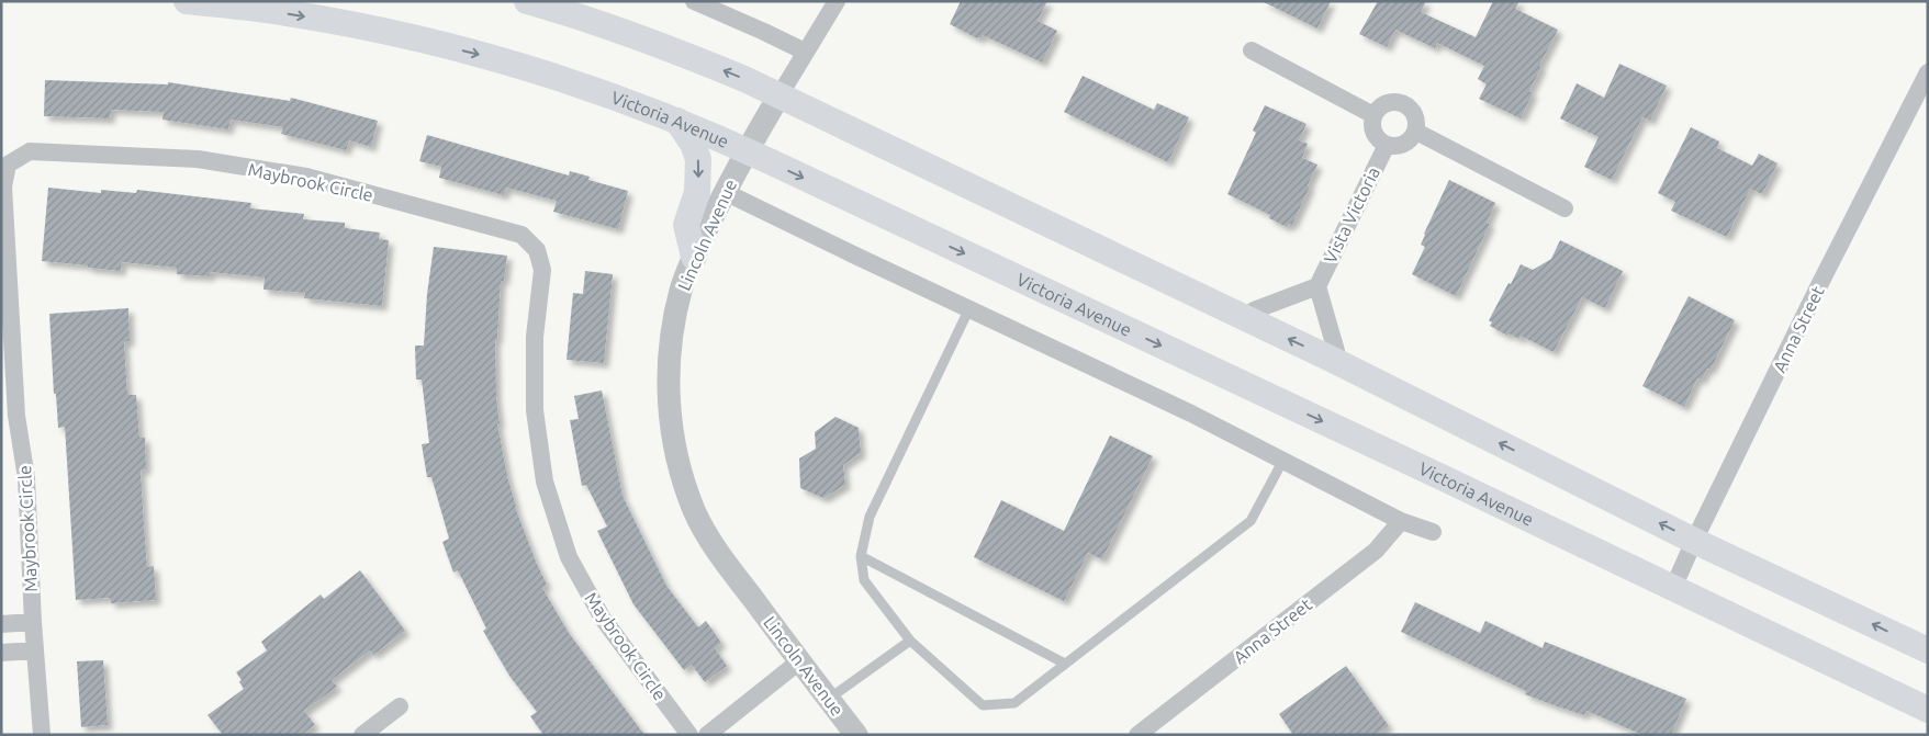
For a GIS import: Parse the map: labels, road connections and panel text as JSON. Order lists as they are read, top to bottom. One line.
{"streets":{"main road":["Victoria Avenue"],"street":["Maybrook Circle","Vista Victoria","Lincoln Avenue","Anna Street"]},"crossings":[["Victoria Avenue","Lincoln Avenue"],["Victoria Avenue","Anna Street"]]}
